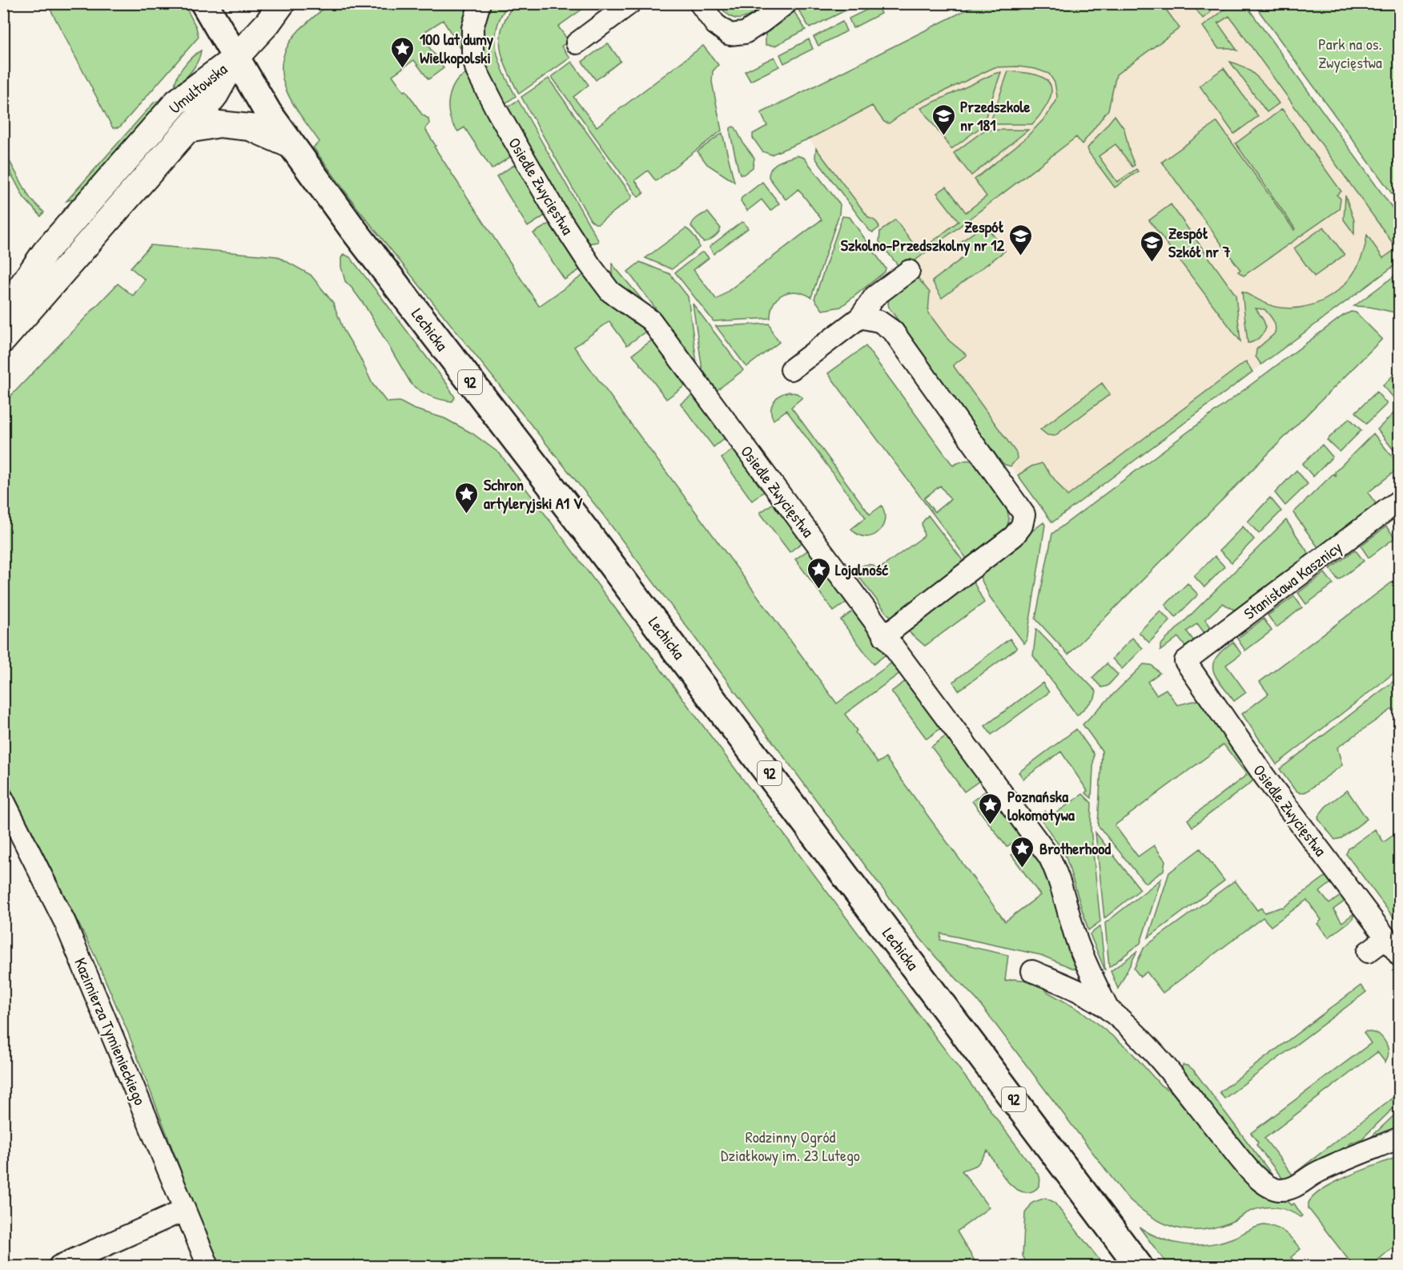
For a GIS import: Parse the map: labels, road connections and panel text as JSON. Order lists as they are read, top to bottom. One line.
{"streets":{"main road":["Lechicka","92"],"street":["Umultowska","Osiedle Zwycięstwa","Stanisława Kasznicy","Kazimierza Tymienieckiego"]},"crossings":[["Umultowska","Lechicka"],["Osiedle Zwycięstwa","Stanisława Kasznicy"]],"parks":["Park na os. Zwycięstwa","Rodzinny Ogród Działkowy im. 23 Lutego"],"places":{"place":["100 lat dumy Wielkopolski","Schron artyleryjski A1 V","Lojalność","Poznańska lokomotywa","Brotherhood"],"school or university":["Przedszkole nr 181","Zespół Szkolno-Przedszkolny nr 12","Zespół Szkół nr 7"]}}
